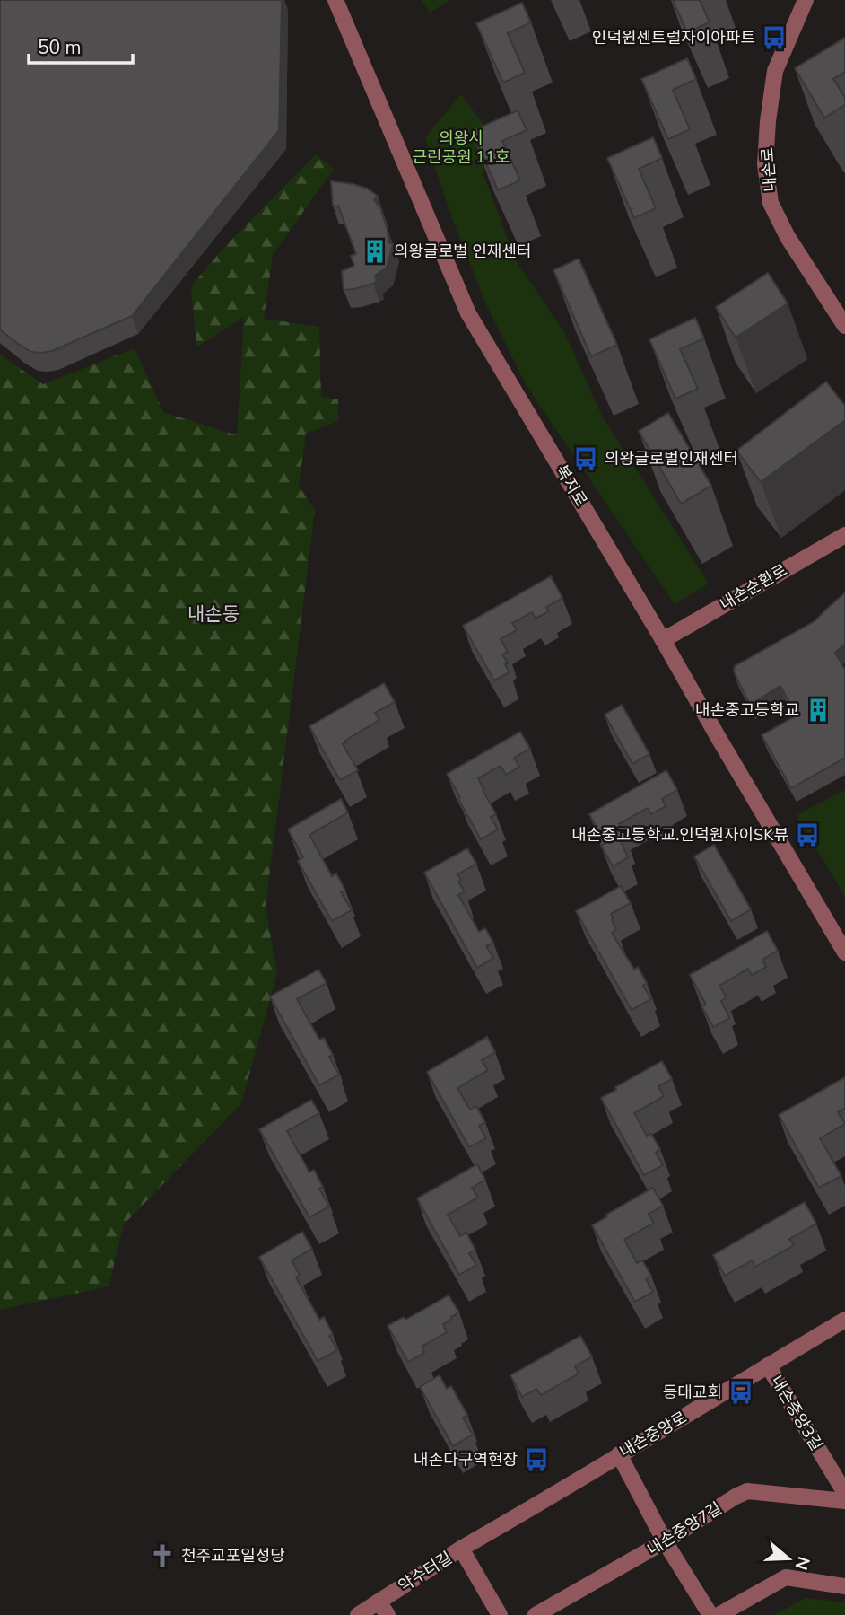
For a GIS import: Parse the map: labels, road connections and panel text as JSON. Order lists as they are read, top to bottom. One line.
{"streets":{"street":["내손로","복지로","내손순환로","내손중앙3길","내손중앙로","내손중앙7길","약수터길"]},"crossings":[["복지로","내손순환로"],["내손중앙3길","내손중앙로"],["내손중앙로","약수터길"]],"districts":["내손동"],"parks":["의왕시 근린공원 11호"],"places":{"bus stop":["인덕원센트럴자이아파트","의왕글로벌인재센터","내손중고등학교.인덕원자이SK뷰","등대교회","내손다구역현장"],"building":["의왕글로벌 인재센터","내손중고등학교"],"church":["천주교포일성당"]},"scale_bar":"50 m","north":"right"}
